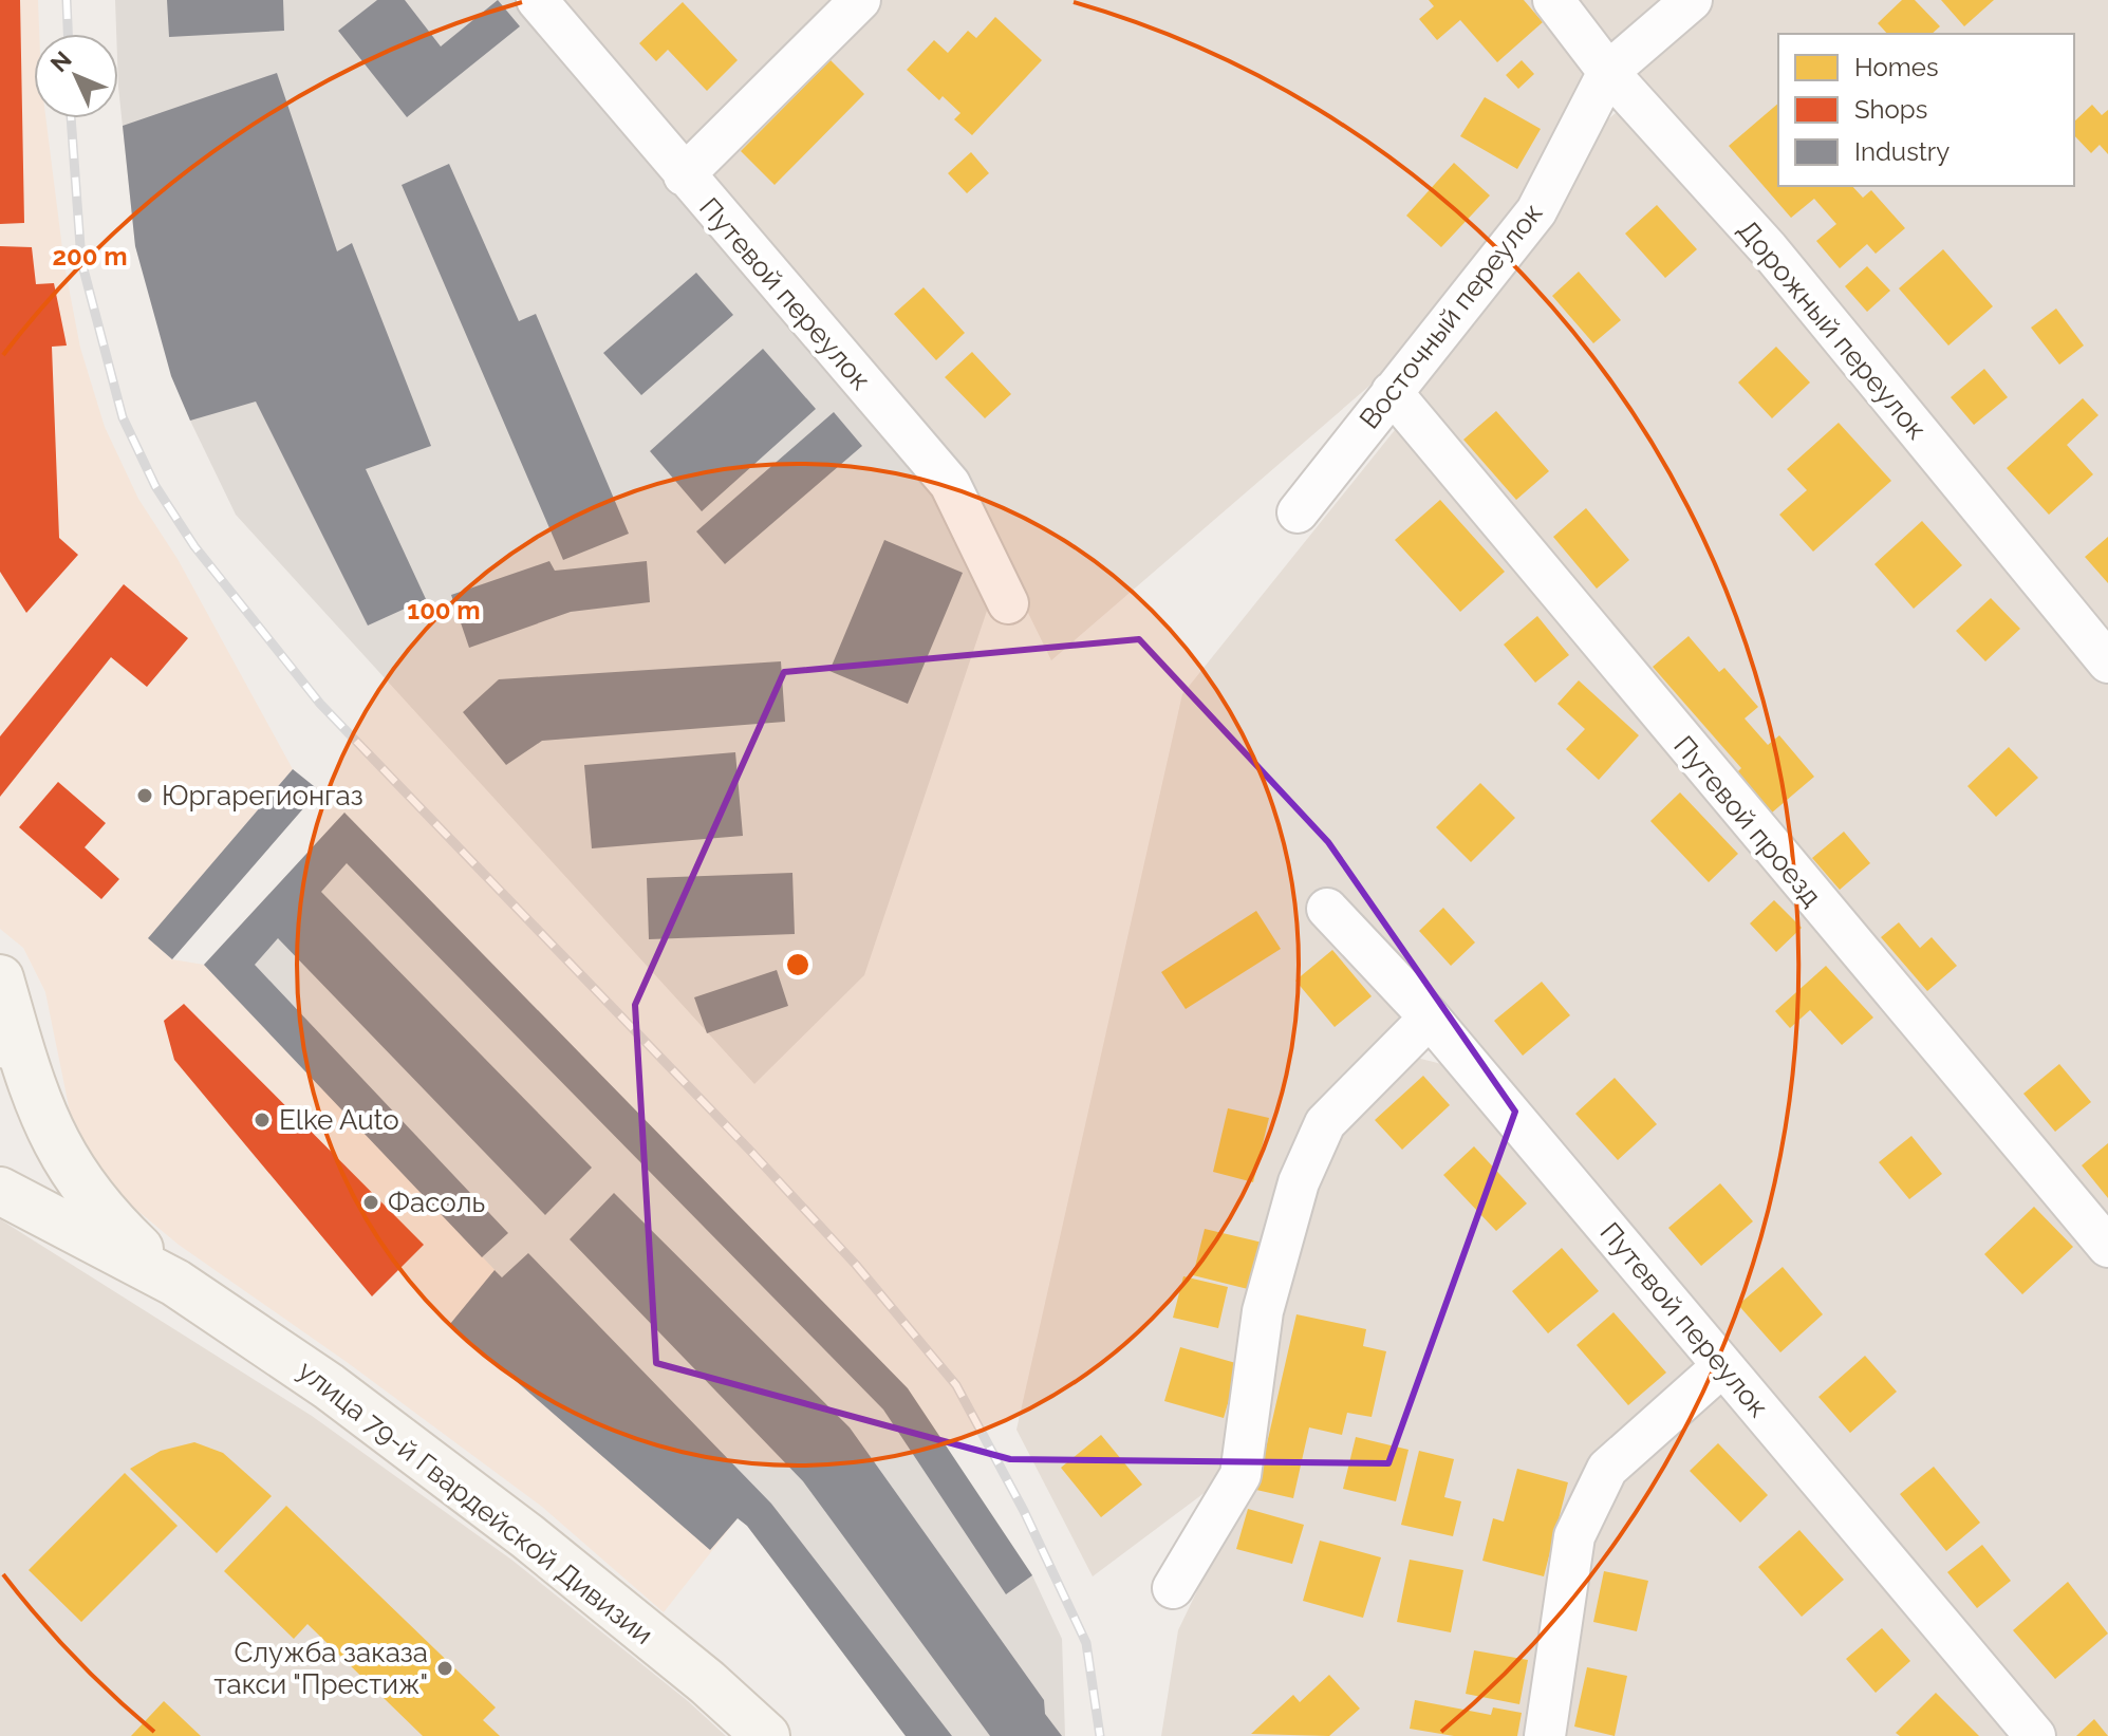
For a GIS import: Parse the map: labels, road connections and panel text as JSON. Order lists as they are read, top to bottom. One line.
{"streets":{"main road":["улица 79-й Гвардейской Дивизии"],"street":["Путевой переулок","Восточный переулок","Дорожный переулок","Путевой проезд"]},"crossings":[["Восточный переулок","Дорожный переулок"],["Восточный переулок","Путевой проезд"]],"places":["Юргарегионгаз","Elke Auto","Фасоль","Служба заказа такси \"Престиж\""],"legend":["Homes","Shops","Industry"],"north":"top left","rings":["200 m","100 m"]}
